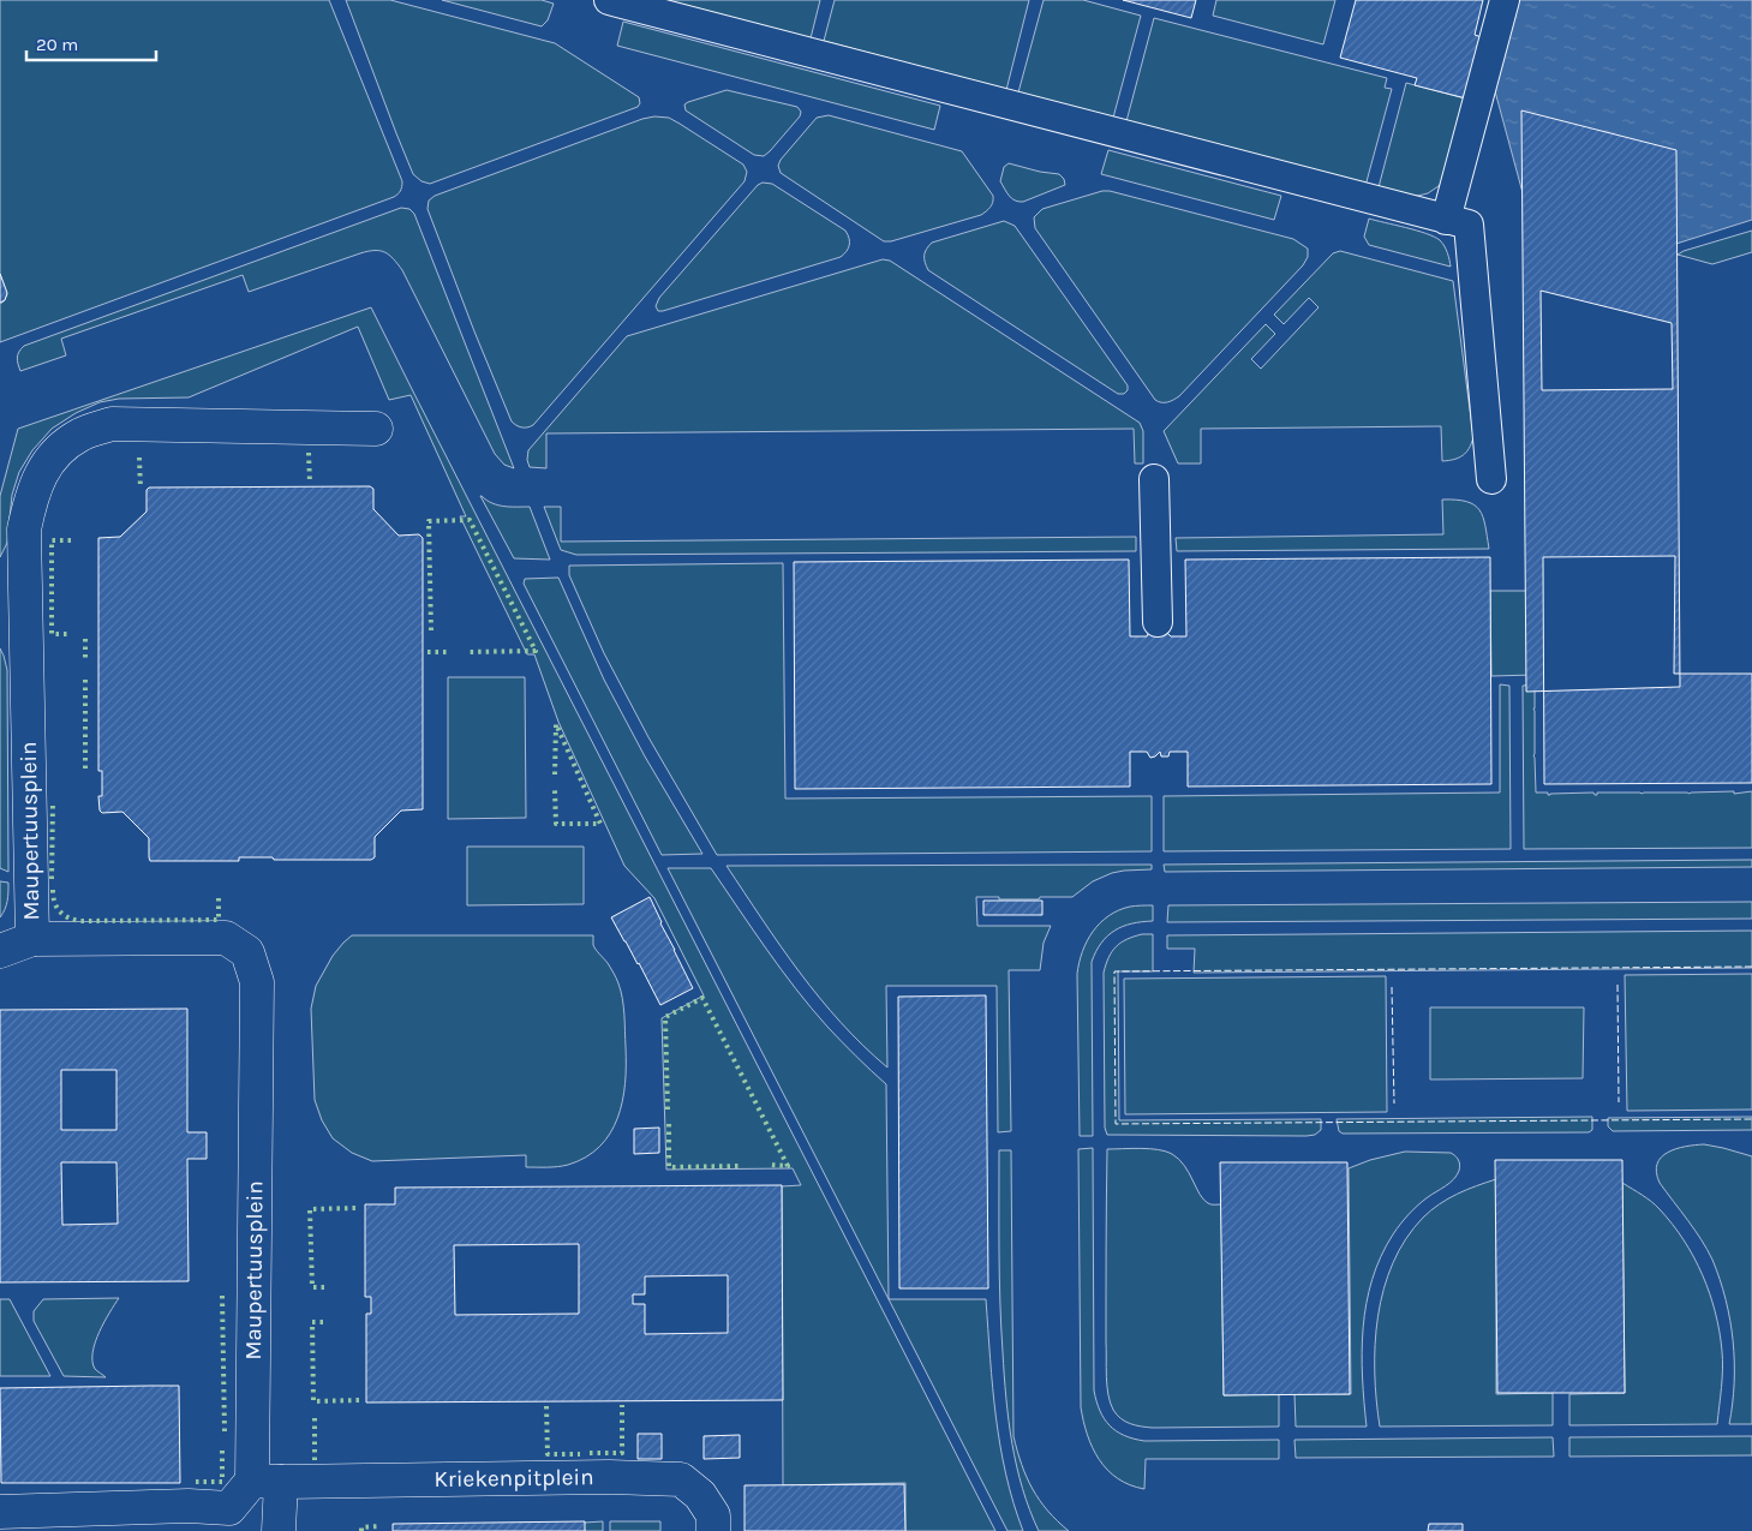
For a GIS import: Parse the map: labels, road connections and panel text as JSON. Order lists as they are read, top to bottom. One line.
{"streets":{"street":["Maupertuusplein","Kriekenpitplein"]},"crossings":[["Maupertuusplein","Kriekenpitplein"]],"scale_bar":"20 m"}
